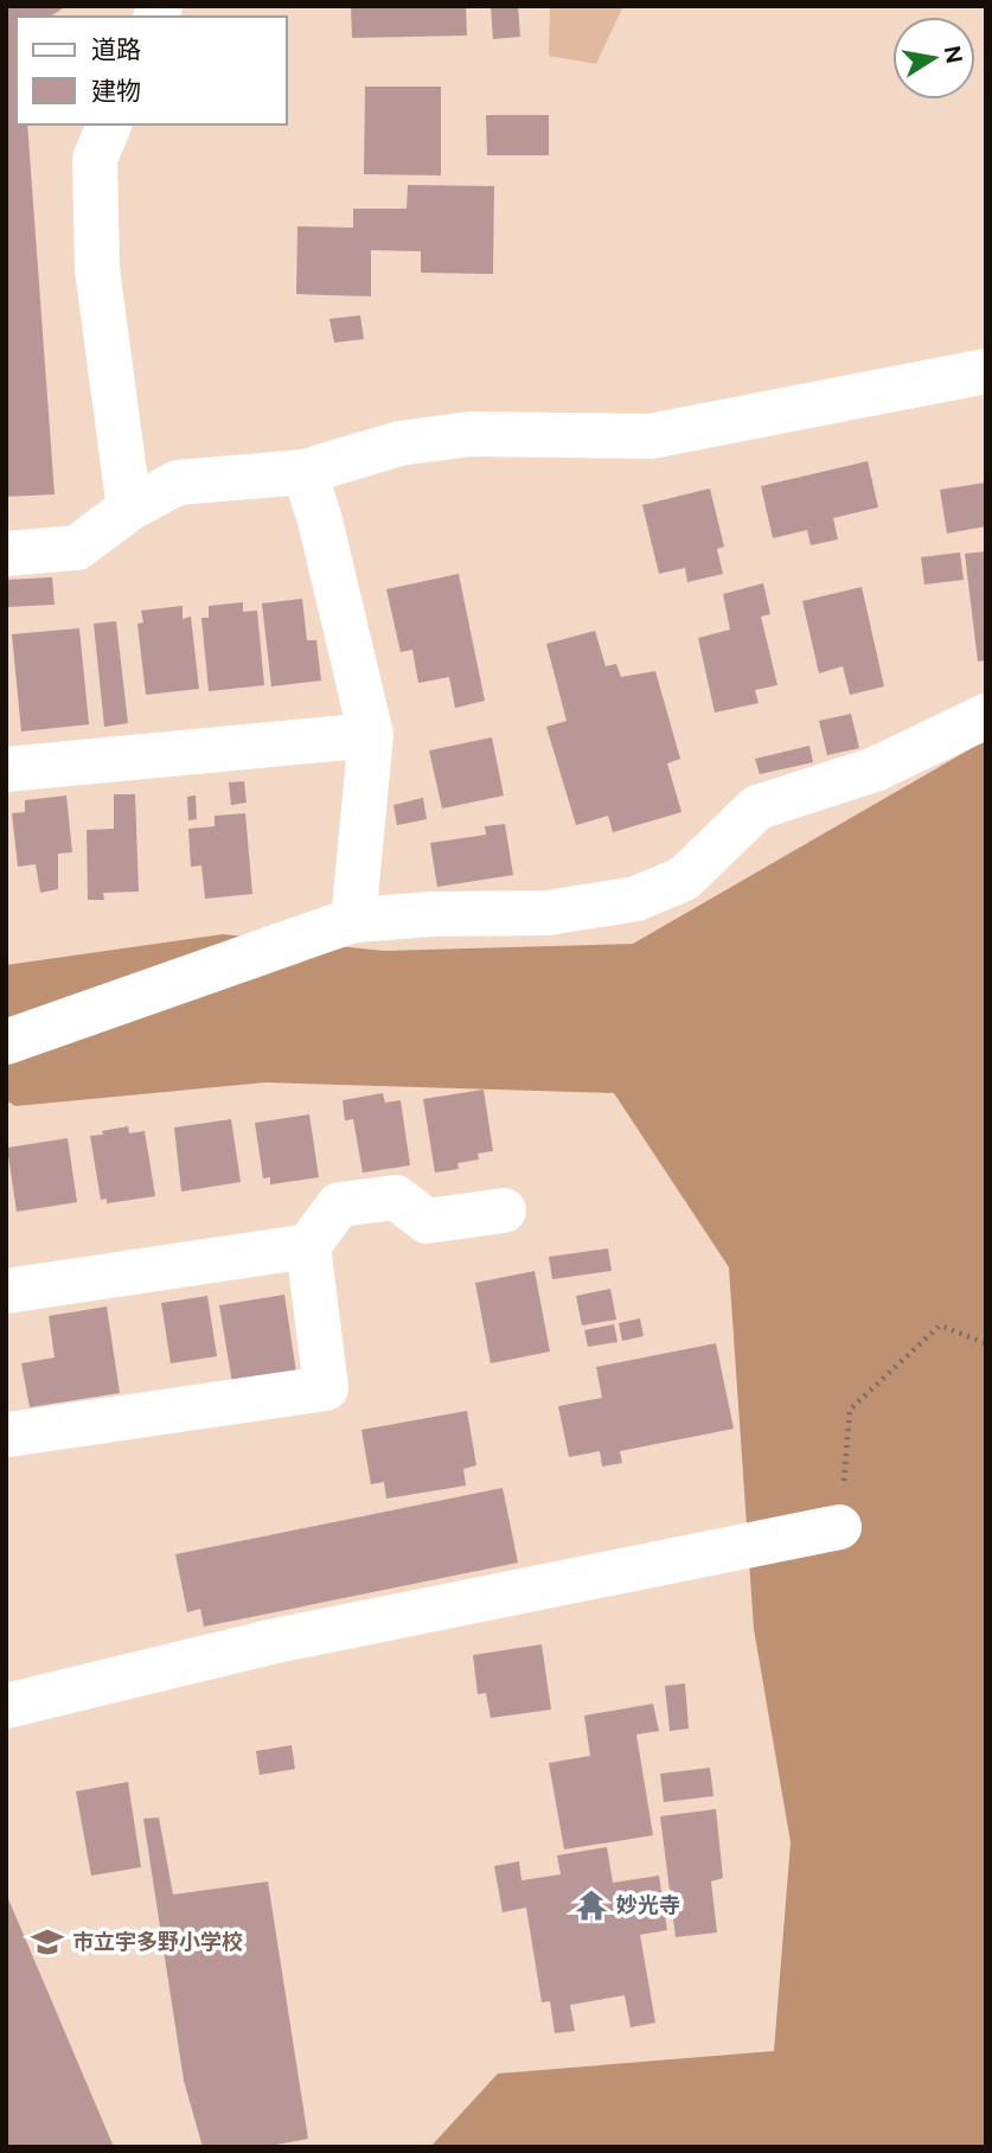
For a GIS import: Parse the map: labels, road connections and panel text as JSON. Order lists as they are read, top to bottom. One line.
{"places":{"temple":["妙光寺"],"school or university":["市立宇多野小学校"]},"legend":["道路","建物"],"north":"right"}
